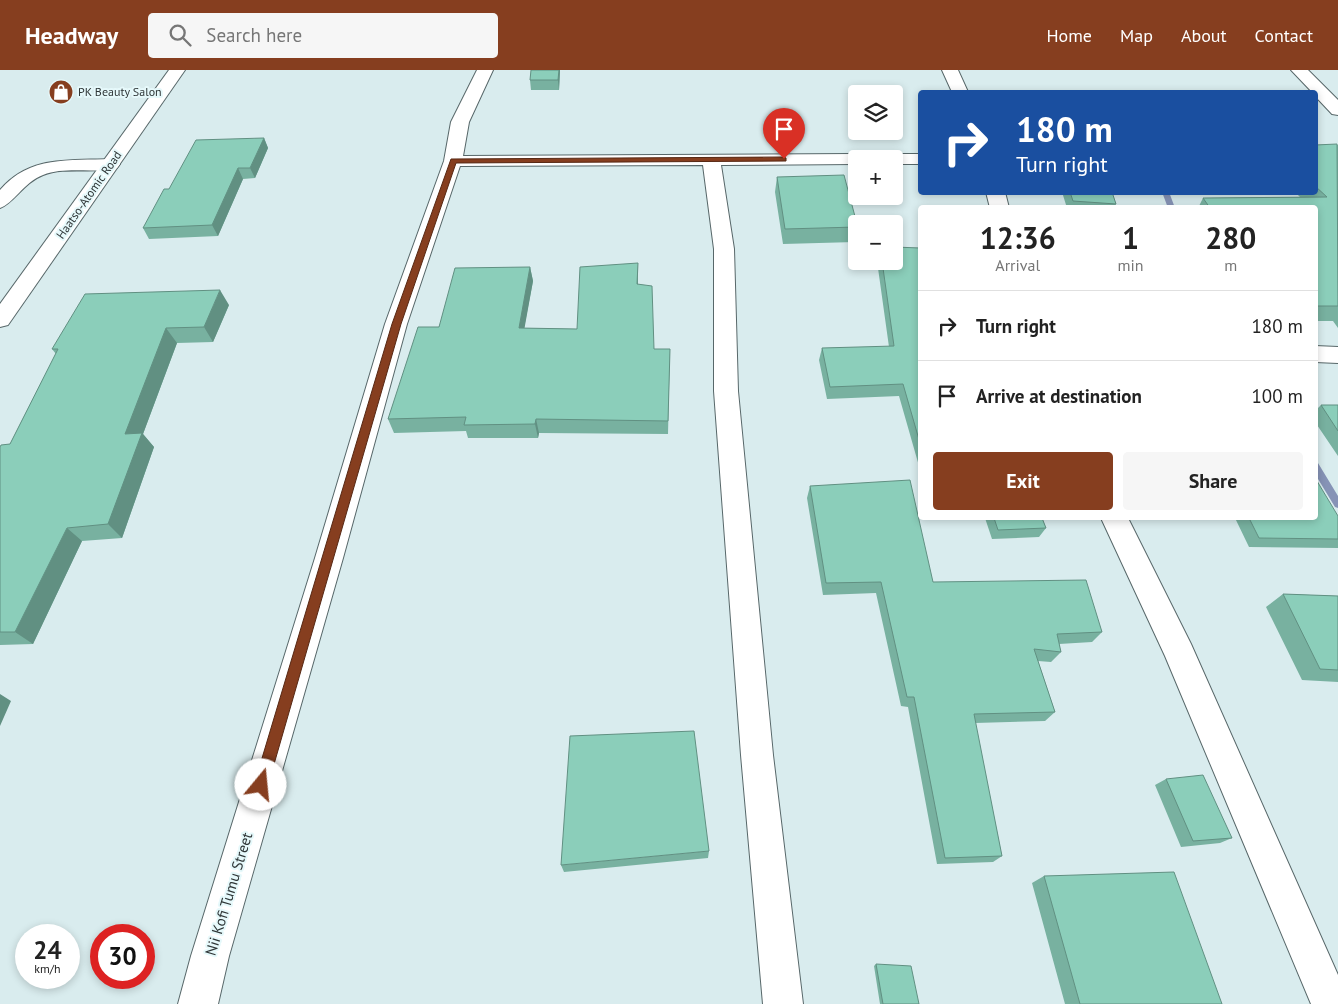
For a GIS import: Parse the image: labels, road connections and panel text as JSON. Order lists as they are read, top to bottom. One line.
{"streets":{"street":["Haatso-Atomic Road","Nii Kofi Tumu Street"]},"places":{"shop":["PK Beauty Salon"]},"page":{"header":"Headway","search":"Search here","nav":["Home","Map","About","Contact"],"map_buttons":["+","−"],"turn":["180 m","Turn right"],"eta":["12:36","Arrival","1","min","280","m"],"list":[{"name":"Turn right","value":"180 m"},{"name":"Arrive at destination","value":"100 m"}],"buttons":["Exit","Share"],"speed":"24 km/h","limit":"30"}}
